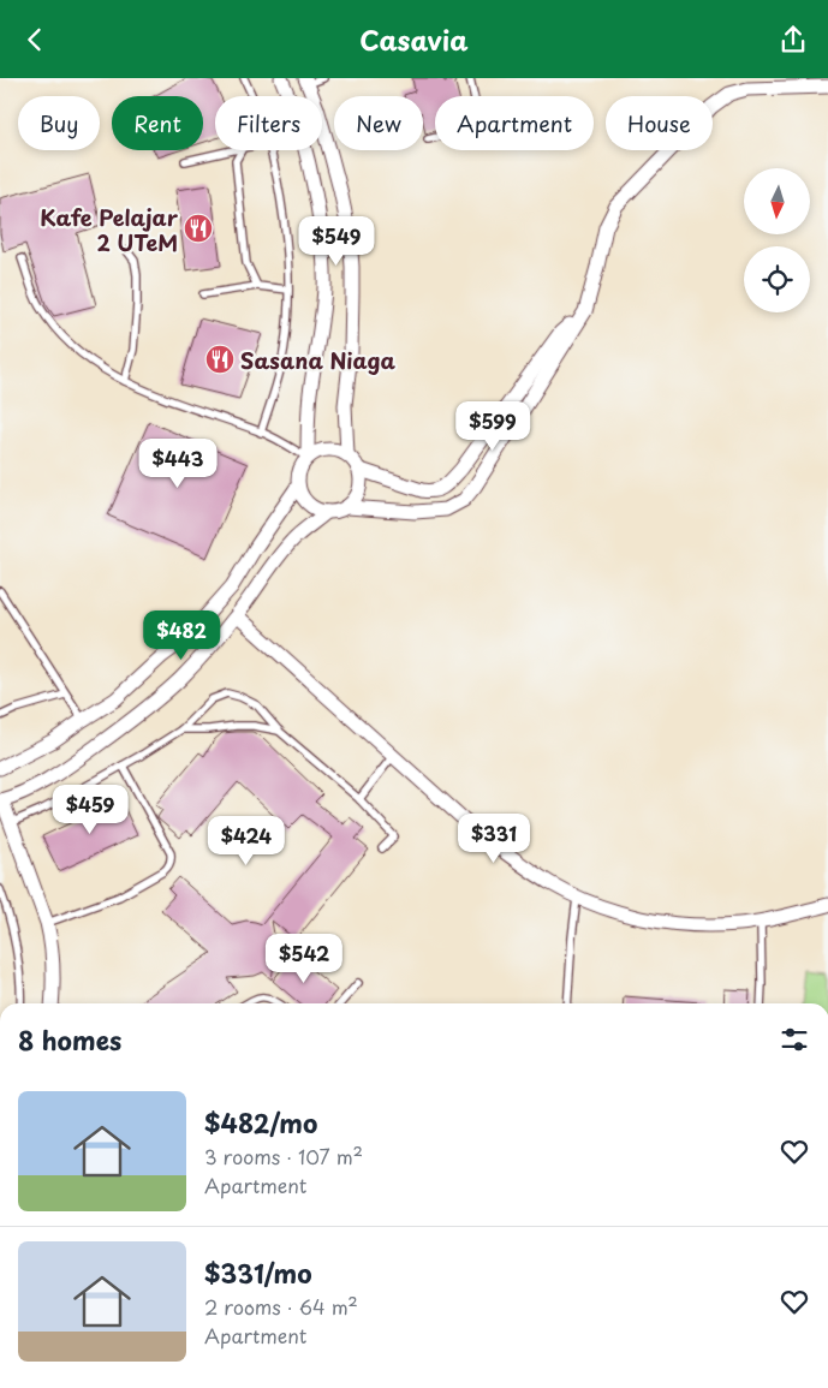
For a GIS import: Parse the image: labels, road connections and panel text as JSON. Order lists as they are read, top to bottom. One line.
{"places":{"restaurant":["Kafe Pelajar 2 UTeM","Sasana Niaga"]},"north":"bottom","page":{"header":"Casavia","chip":["Buy","Rent","Filters","New","Apartment","House"],"price":["$549","$599","$443","$482","$459","$331","$424","$542"],"heading":"8 homes","list":[{"name":"$482/mo","note":"3 rooms · 107 m² · Apartment"},{"name":"$331/mo","note":"2 rooms · 64 m² · Apartment"}]}}
